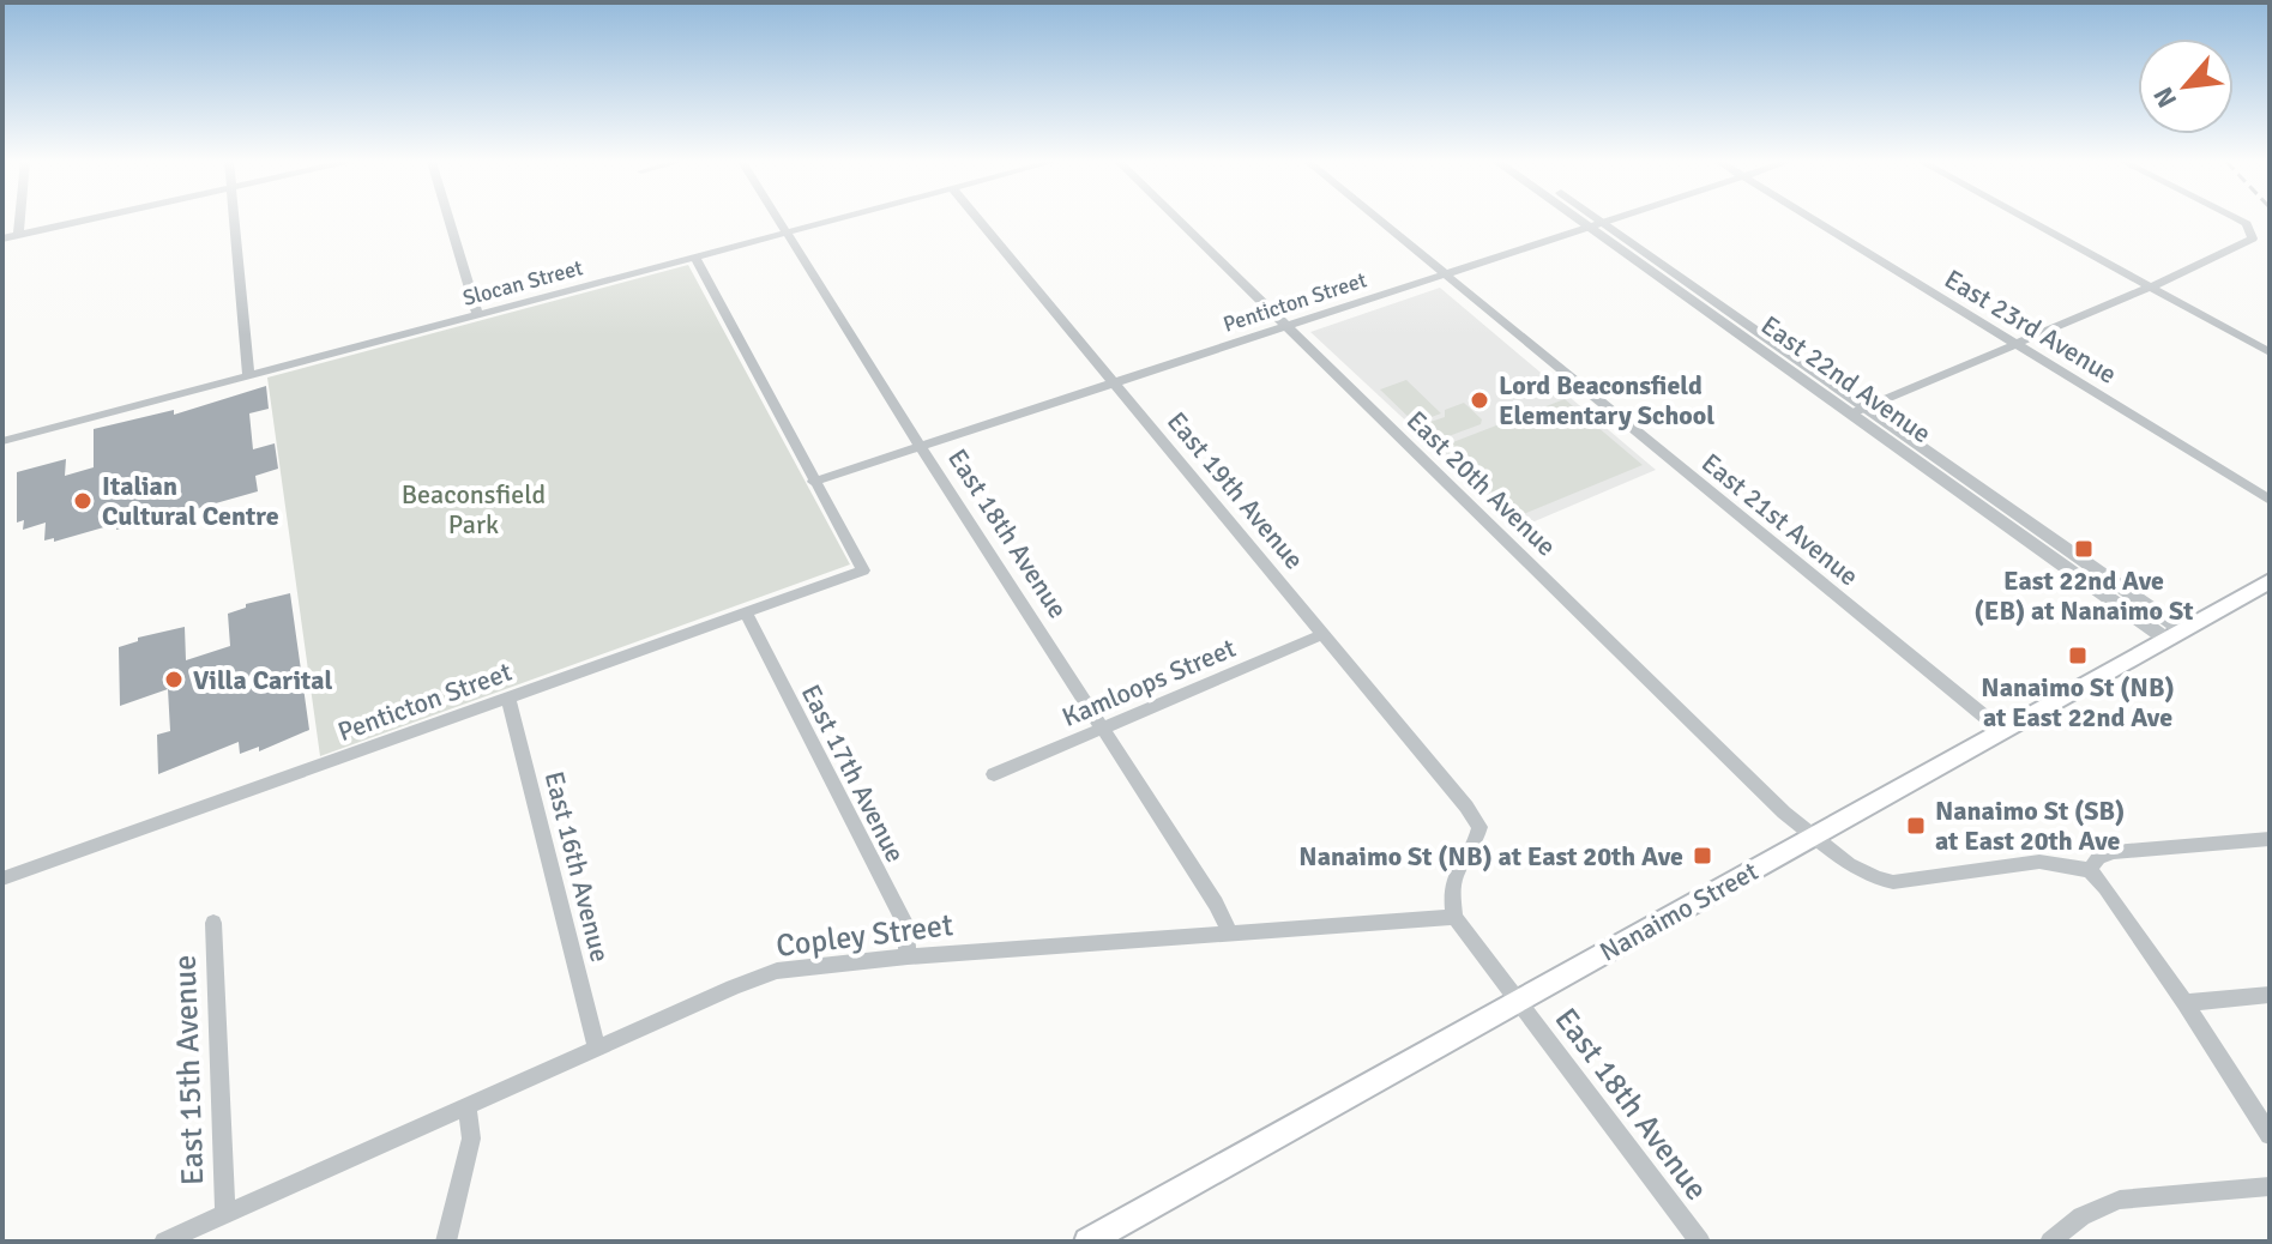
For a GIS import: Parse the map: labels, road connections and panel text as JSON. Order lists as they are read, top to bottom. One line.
{"streets":{"main road":["Nanaimo Street"],"street":["Slocan Street","Penticton Street","East 23rd Avenue","East 22nd Avenue","East 20th Avenue","East 19th Avenue","East 21st Avenue","East 18th Avenue","Kamloops Street","East 17th Avenue","East 16th Avenue","Copley Street","East 15th Avenue"]},"crossings":[["Slocan Street","East 18th Avenue"],["Penticton Street","East 22nd Avenue"],["Penticton Street","East 20th Avenue"],["Penticton Street","East 19th Avenue"],["Penticton Street","East 21st Avenue"],["Penticton Street","East 18th Avenue"],["Penticton Street","East 17th Avenue"],["Penticton Street","East 16th Avenue"],["East 22nd Avenue","Nanaimo Street"],["East 20th Avenue","Nanaimo Street"],["East 19th Avenue","Kamloops Street"],["East 19th Avenue","Copley Street"],["East 21st Avenue","Nanaimo Street"],["East 18th Avenue","Kamloops Street"],["East 18th Avenue","Nanaimo Street"],["East 18th Avenue","Copley Street"],["East 17th Avenue","Copley Street"],["East 16th Avenue","Copley Street"],["Copley Street","East 15th Avenue"]],"parks":["Beaconsfield Park"],"places":{"other":["Lord Beaconsfield Elementary School","Italian Cultural Centre","Villa Carital"],"transit":["East 22nd Ave (EB) at Nanaimo St","Nanaimo St (NB) at East 22nd Ave","Nanaimo St (SB) at East 20th Ave","Nanaimo St (NB) at East 20th Ave"]},"north":"bottom left"}
